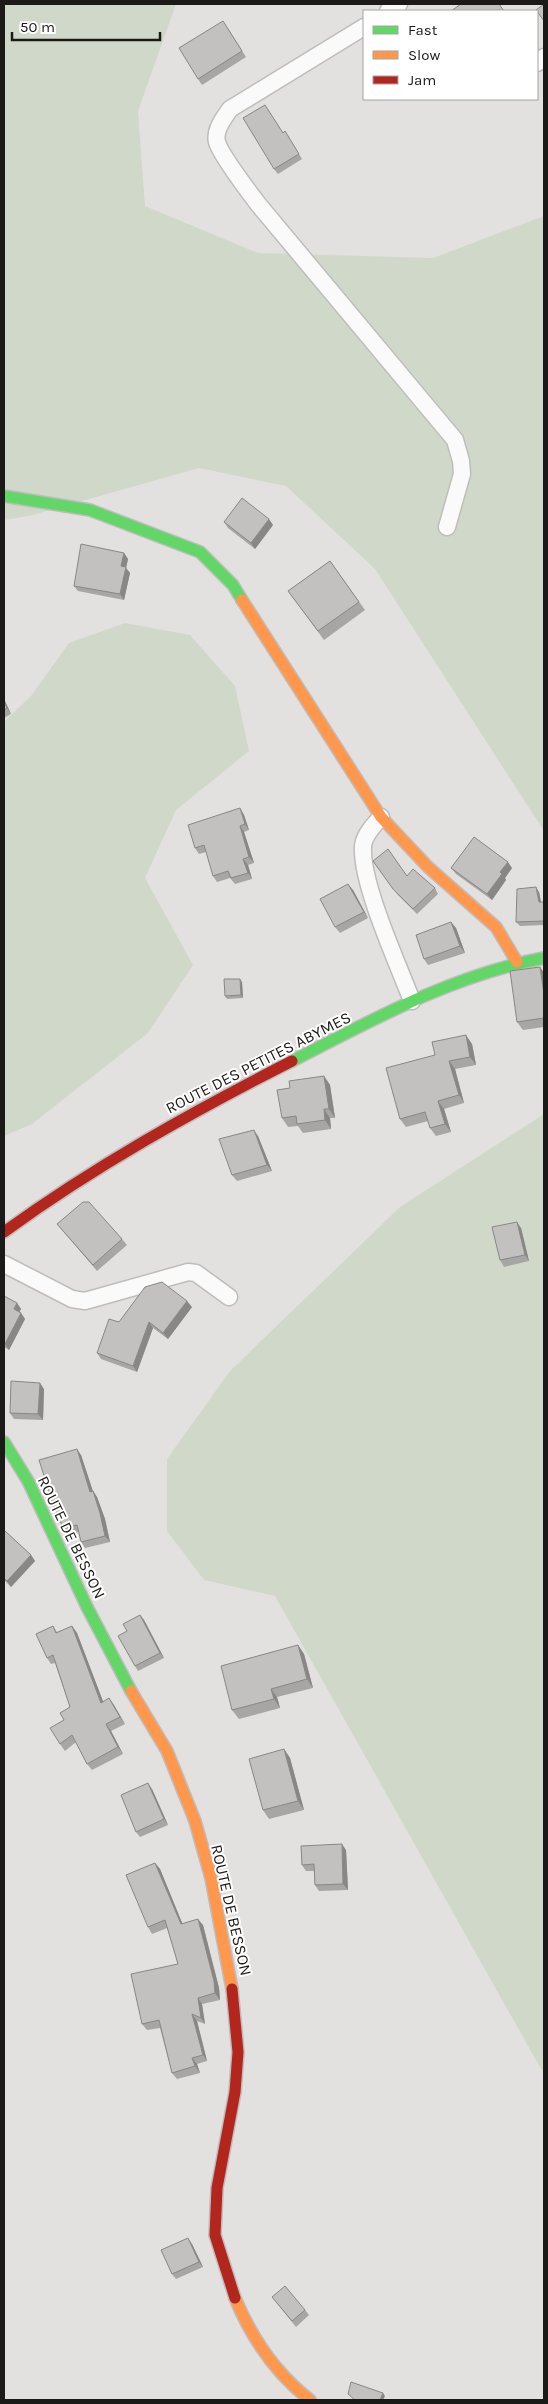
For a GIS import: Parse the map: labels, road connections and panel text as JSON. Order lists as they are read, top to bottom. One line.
{"streets":{"street":["ROUTE DES PETITES ABYMES","ROUTE DE BESSON"]},"legend":["Fast","Slow","Jam"],"scale_bar":"50 m"}
